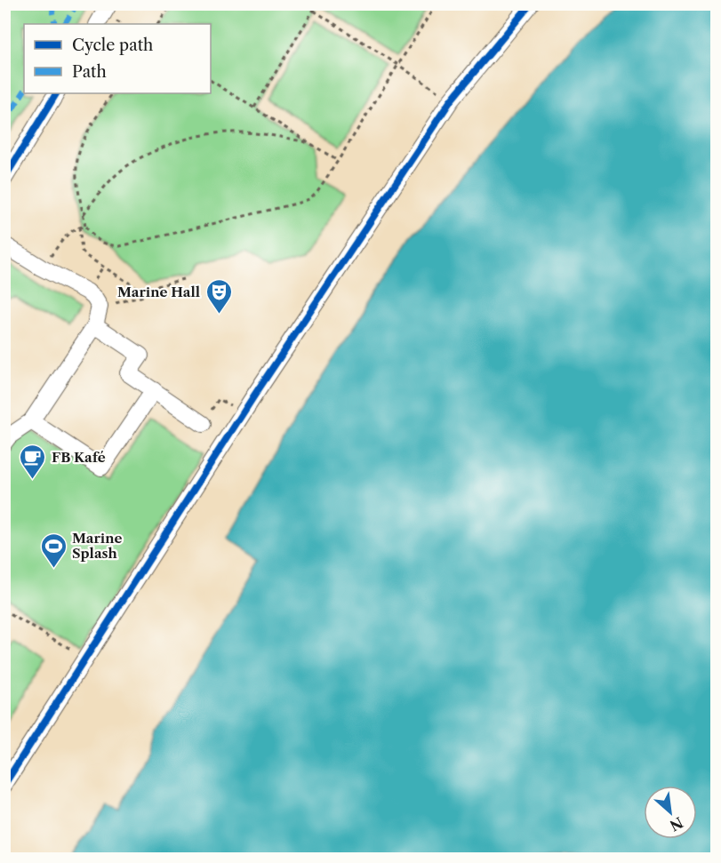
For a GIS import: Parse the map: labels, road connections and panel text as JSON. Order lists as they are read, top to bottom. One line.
{"places":{"theatre":["Marine Hall"],"cafe":["FB Kafé"],"sports":["Marine Splash"]},"legend":["Cycle path","Path"],"north":"bottom right"}
